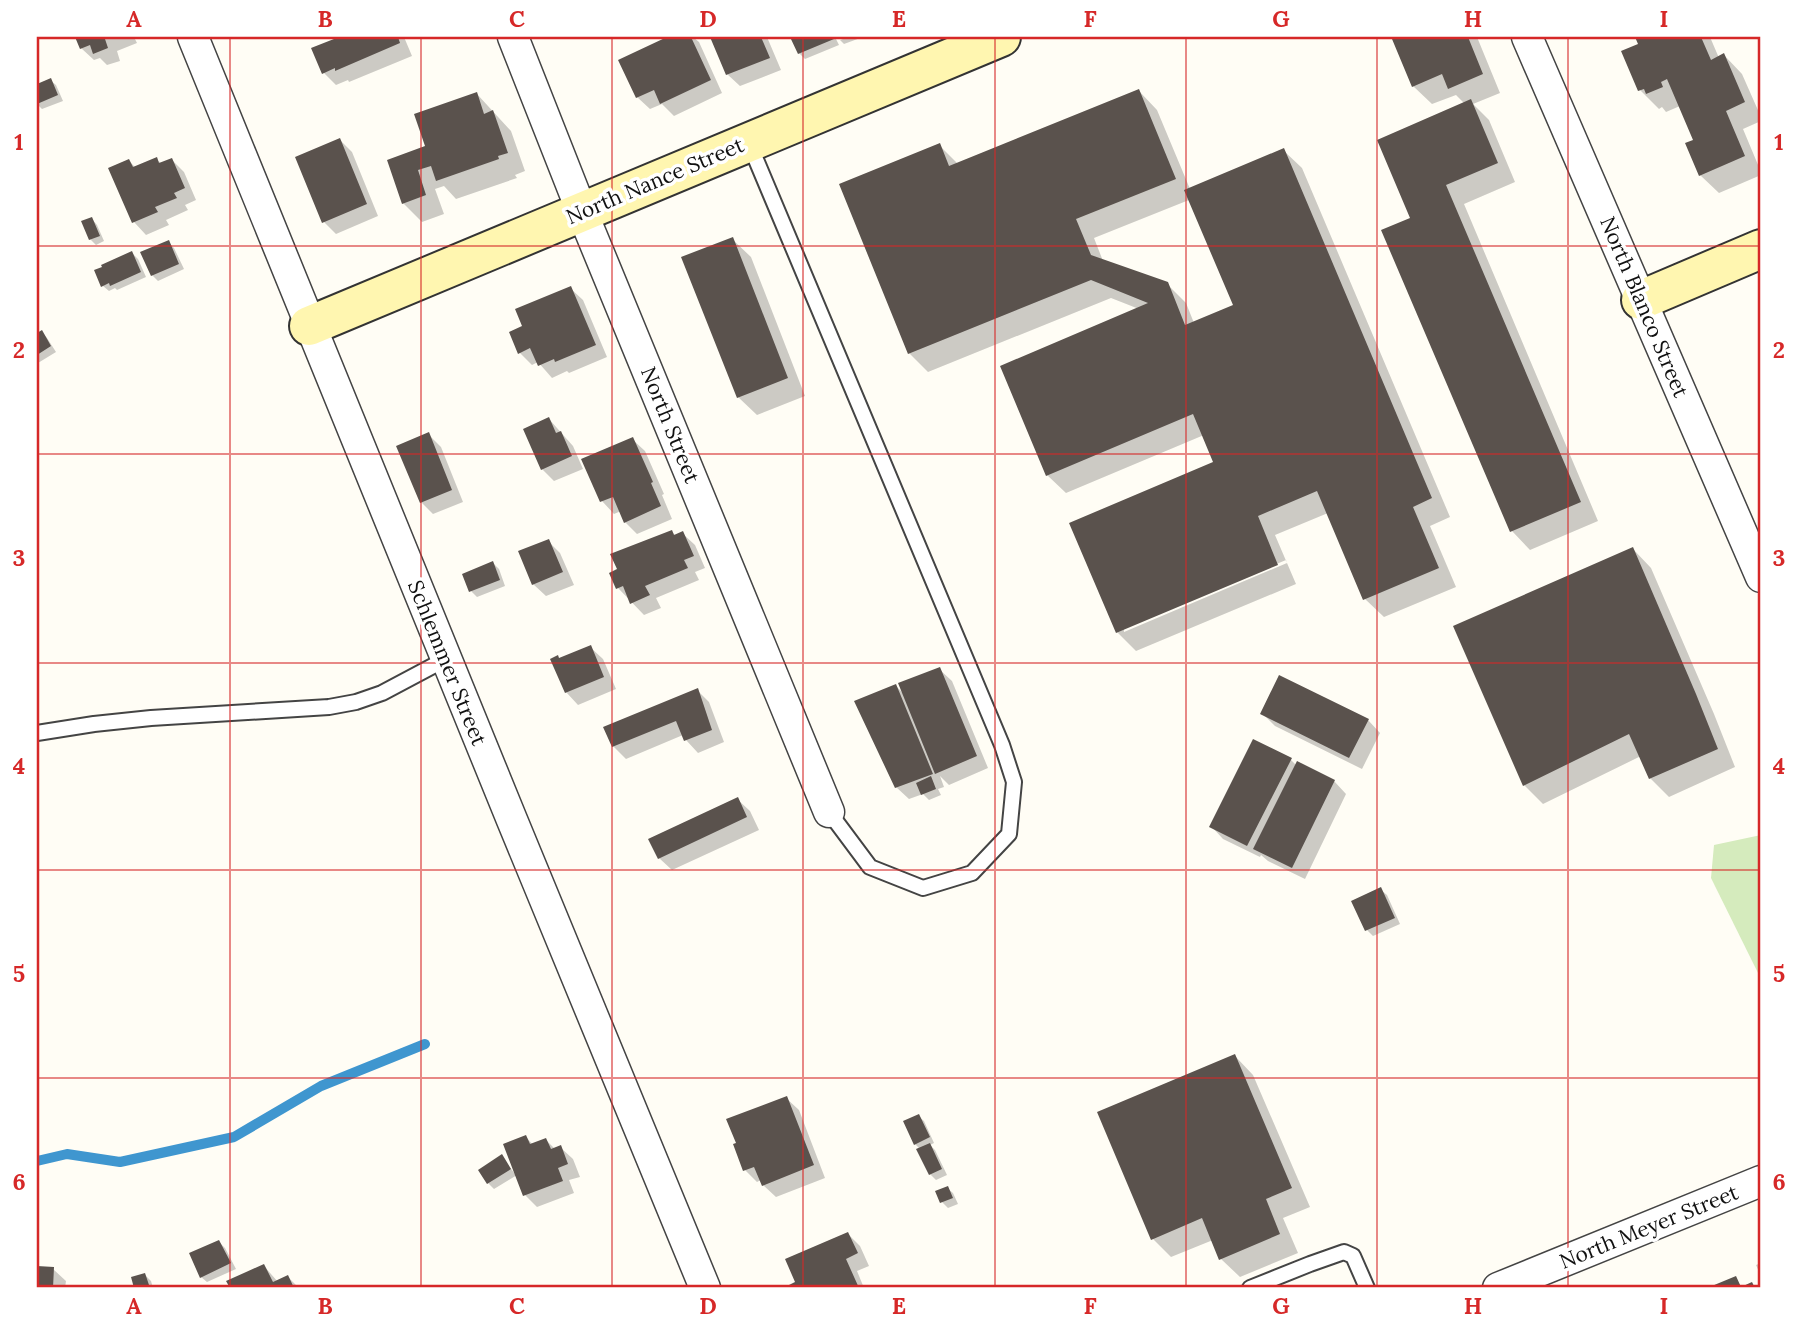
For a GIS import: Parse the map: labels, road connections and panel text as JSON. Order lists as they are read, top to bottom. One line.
{"streets":{"street":["North Nance Street","North Blanco Street","North Street","Schlemmer Street","North Meyer Street"]},"crossings":[["North Nance Street","North Street"],["North Nance Street","Schlemmer Street"]],"grid":{"columns":["A","B","C","D","E","F","G","H","I"],"rows":["1","2","3","4","5","6"]}}
